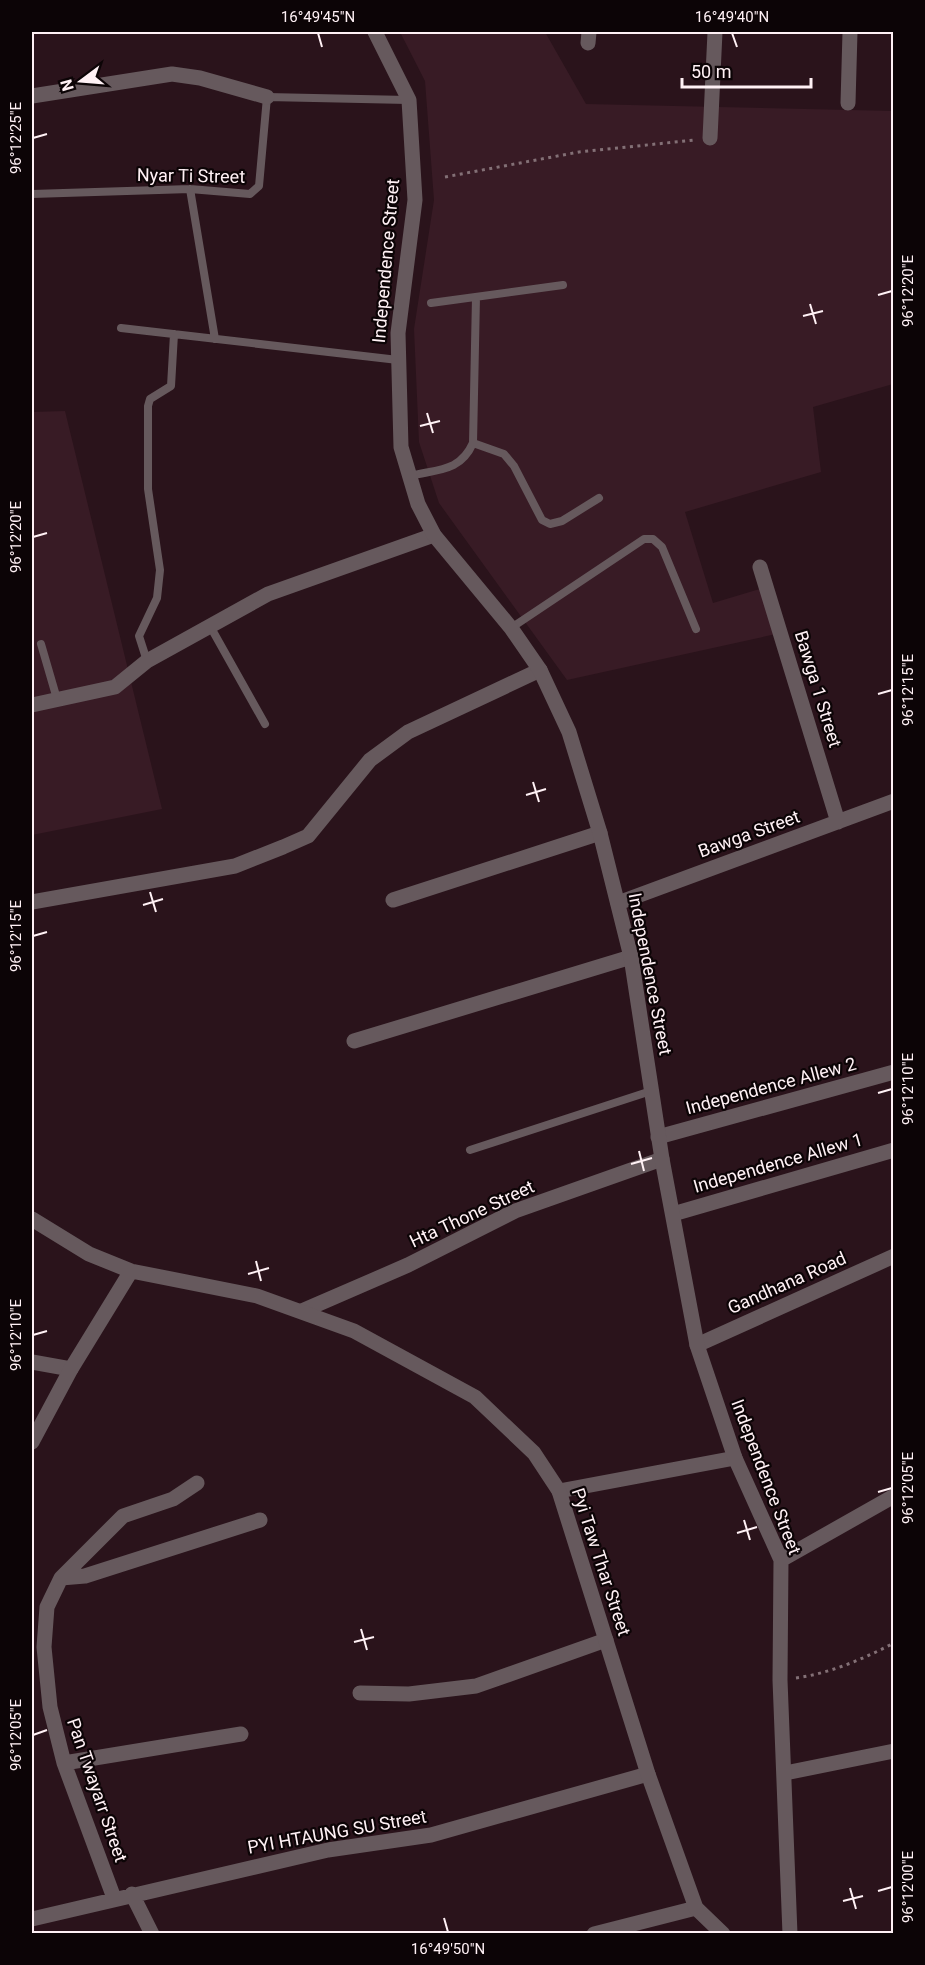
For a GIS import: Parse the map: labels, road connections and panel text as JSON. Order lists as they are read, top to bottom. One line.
{"streets":{"street":["Independence Street","Bawga 1 Street","Bawga Street","Independence Allew 2","Independence Allew 1","Hta Thone Street","Gandhana Road","Pyi Taw Thar Street","Pan Twayarr Street","PYI HTAUNG SU Street"],"lane":["Nyar Ti Street"]},"crossings":[["Independence Street","Bawga Street"],["Independence Street","Independence Allew 2"],["Independence Street","Independence Allew 1"],["Independence Street","Hta Thone Street"],["Independence Street","Gandhana Road"],["Bawga 1 Street","Bawga Street"],["Hta Thone Street","Pyi Taw Thar Street"],["Pyi Taw Thar Street","PYI HTAUNG SU Street"],["Pan Twayarr Street","PYI HTAUNG SU Street"]],"scale_bar":"50 m","north":"left","coordinates":["16°49'45\"N","16°49'40\"N","96°12'25\"E","96°12'20\"E","96°12'15\"E","96°12'10\"E","96°12'05\"E","96°12'00\"E","16°49'50\"N"]}
